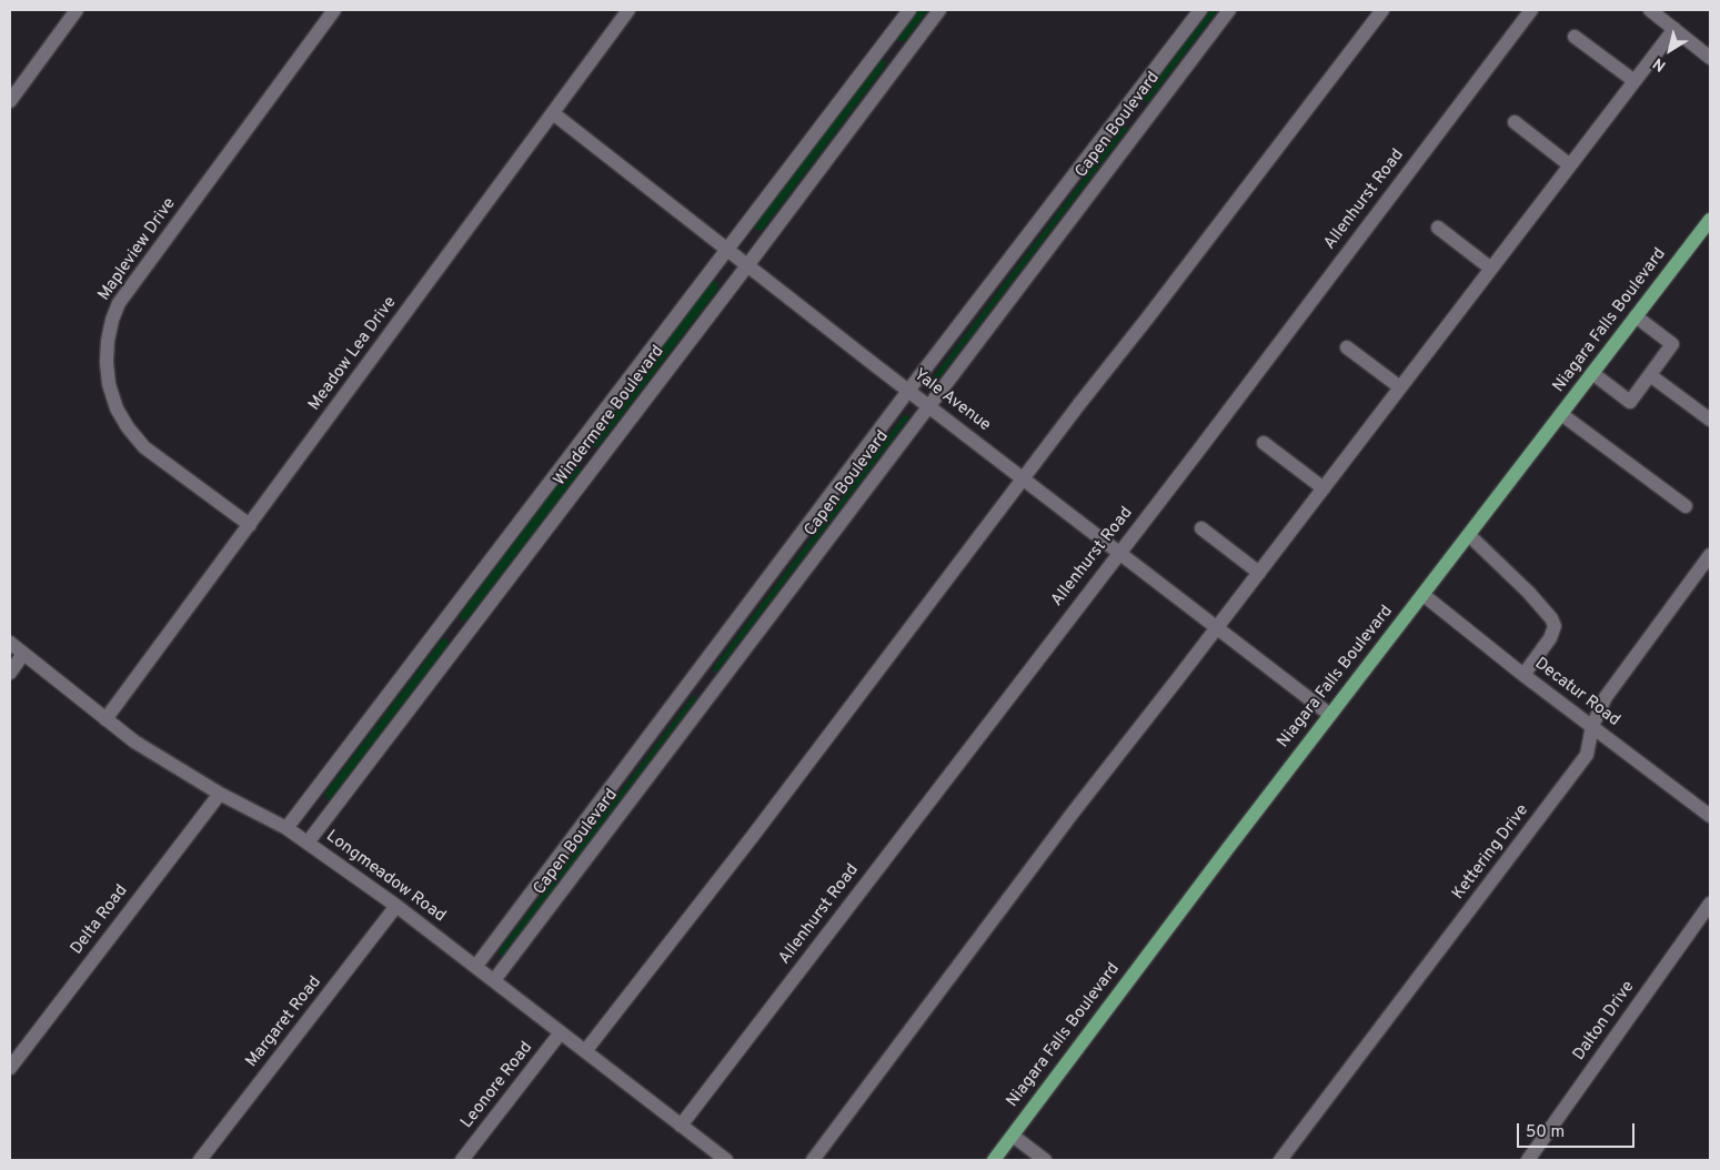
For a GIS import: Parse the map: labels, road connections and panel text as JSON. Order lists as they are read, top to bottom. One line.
{"streets":{"main road":["Niagara Falls Boulevard"],"street":["Capen Boulevard","Allenhurst Road","Mapleview Drive","Meadow Lea Drive","Yale Avenue","Windermere Boulevard","Decatur Road","Kettering Drive","Longmeadow Road","Delta Road","Dalton Drive","Margaret Road","Leonore Road"]},"crossings":[["Capen Boulevard","Yale Avenue"],["Capen Boulevard","Longmeadow Road"],["Allenhurst Road","Yale Avenue"],["Allenhurst Road","Longmeadow Road"],["Mapleview Drive","Meadow Lea Drive"],["Niagara Falls Boulevard","Yale Avenue"],["Niagara Falls Boulevard","Decatur Road"],["Meadow Lea Drive","Yale Avenue"],["Meadow Lea Drive","Longmeadow Road"],["Yale Avenue","Windermere Boulevard"],["Windermere Boulevard","Longmeadow Road"],["Decatur Road","Kettering Drive"],["Longmeadow Road","Delta Road"],["Longmeadow Road","Margaret Road"],["Longmeadow Road","Leonore Road"]],"scale_bar":"50 m","north":"bottom left"}
